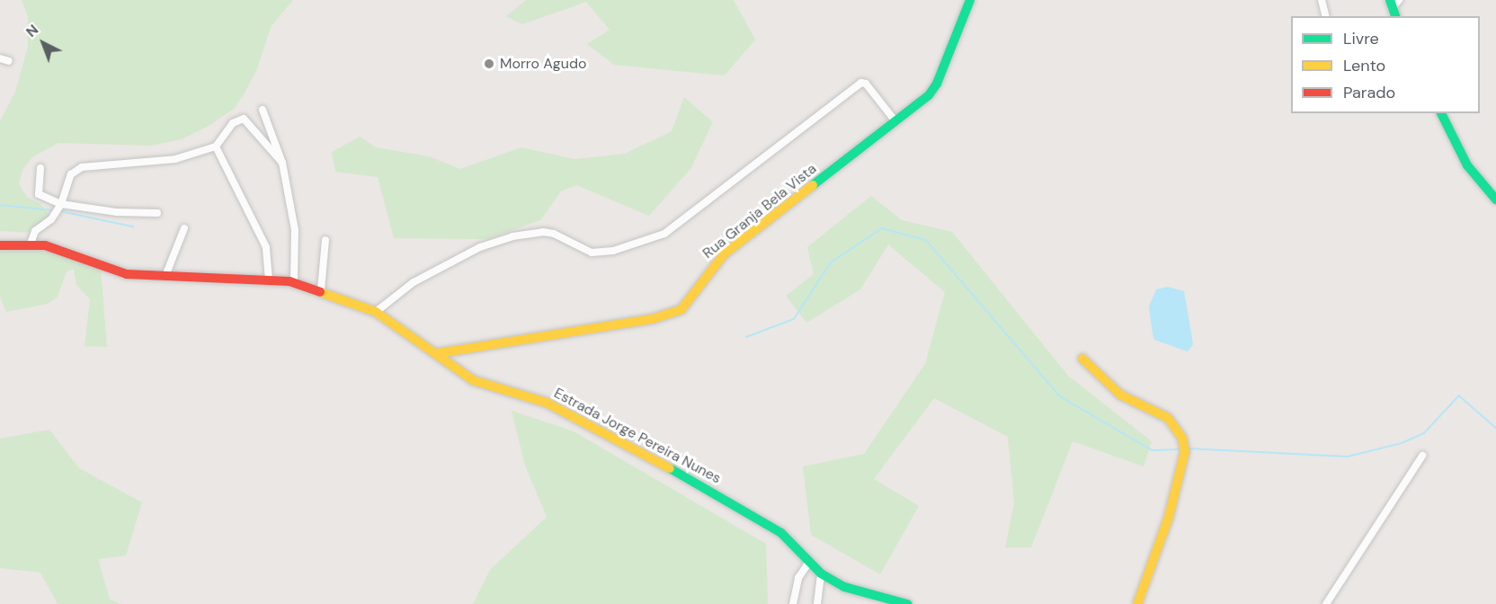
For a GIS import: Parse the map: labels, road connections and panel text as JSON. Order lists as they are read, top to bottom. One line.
{"streets":{"street":["Rua Granja Bela Vista","Estrada Jorge Pereira Nunes"]},"crossings":[["Rua Granja Bela Vista","Estrada Jorge Pereira Nunes"]],"places":["Morro Agudo"],"legend":["Livre","Lento","Parado"],"north":"top left"}
